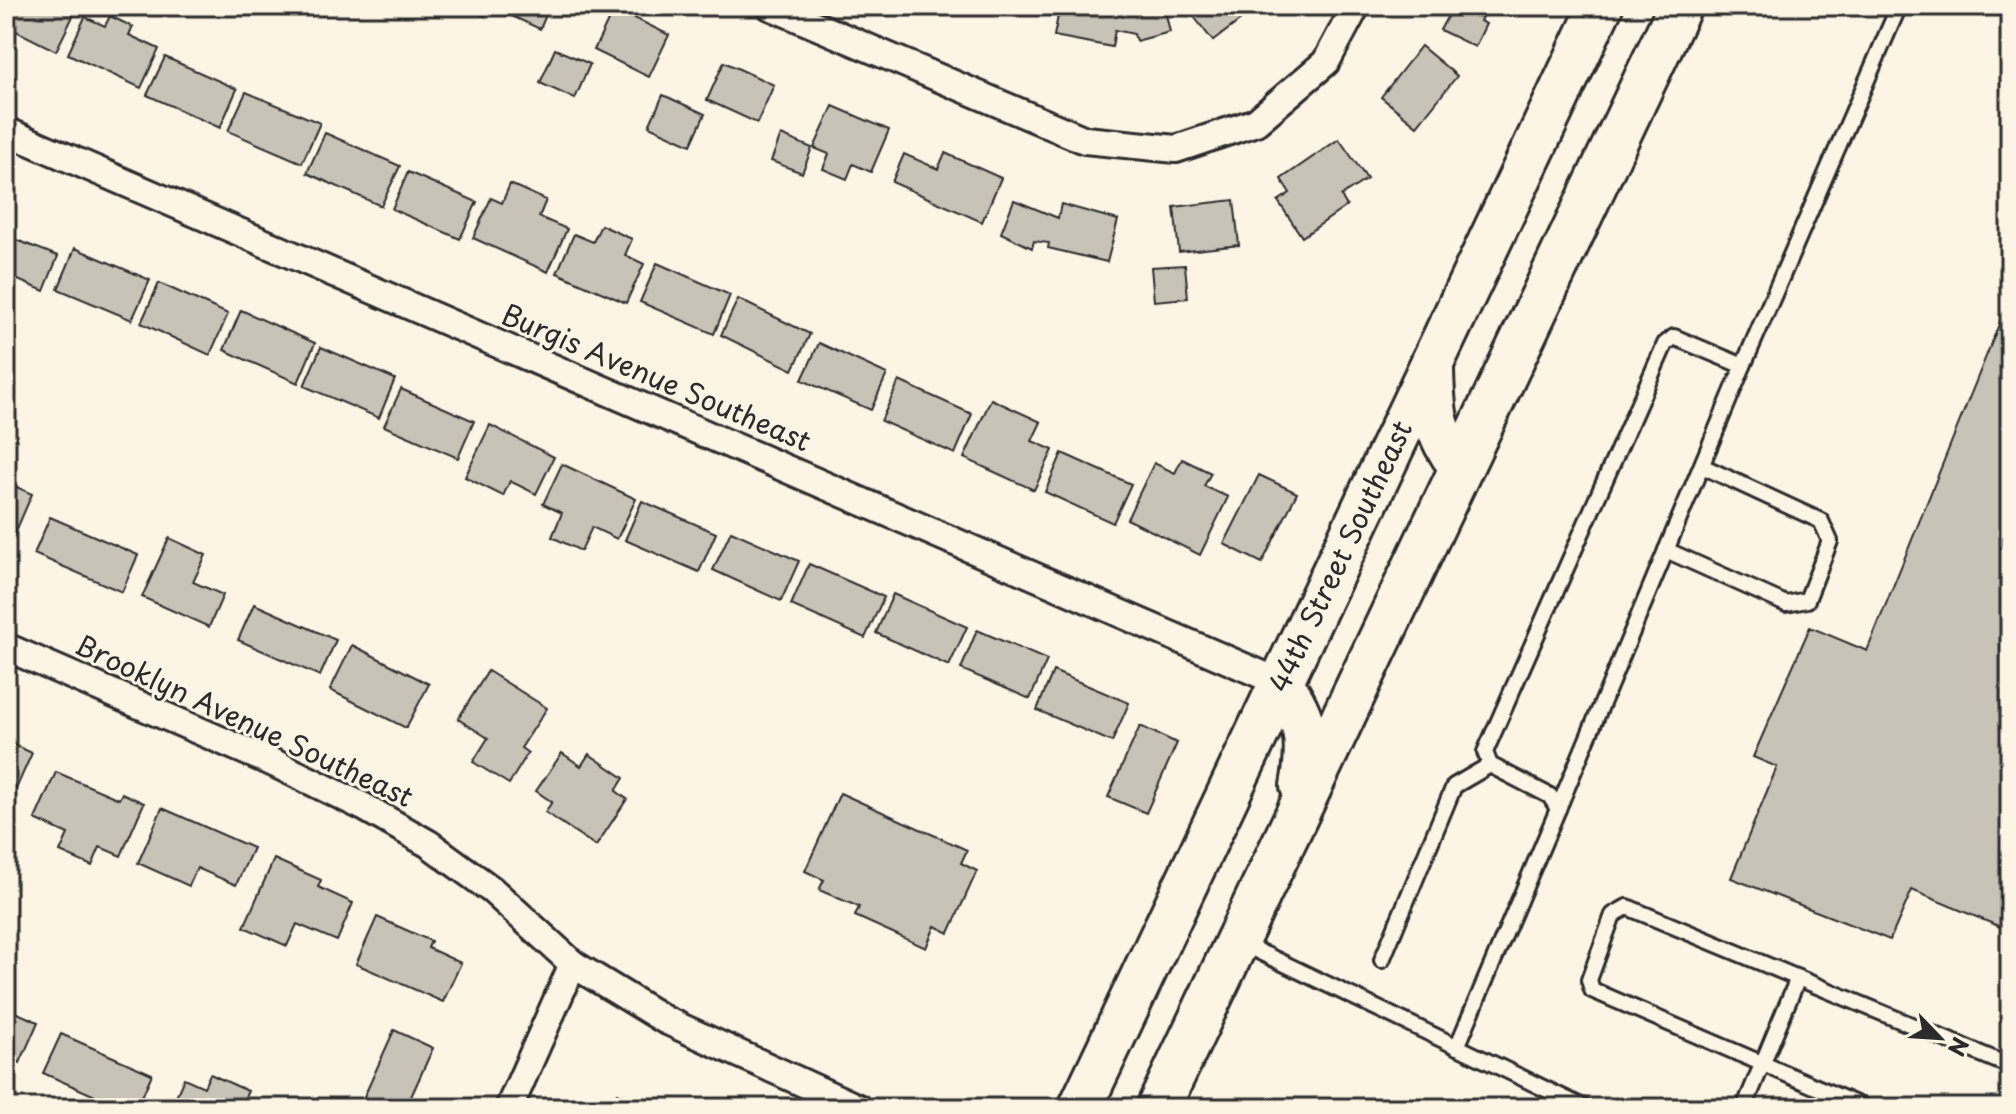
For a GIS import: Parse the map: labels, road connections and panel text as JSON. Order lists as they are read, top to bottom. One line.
{"streets":{"main road":["44th Street Southeast"],"street":["Burgis Avenue Southeast","Brooklyn Avenue Southeast"]},"crossings":[["Burgis Avenue Southeast","44th Street Southeast"]],"north":"bottom right"}
